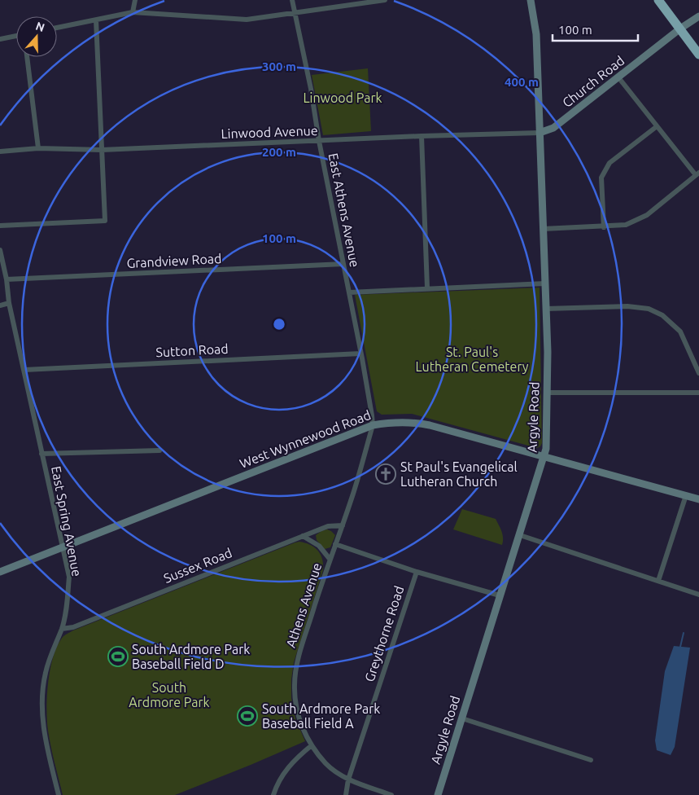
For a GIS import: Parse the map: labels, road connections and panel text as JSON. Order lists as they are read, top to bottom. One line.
{"streets":{"street":["Church Road","Linwood Avenue","East Athens Avenue","Grandview Road","Sutton Road","Argyle Road","West Wynnewood Road","East Spring Avenue","Sussex Road","Athens Avenue","Greythorne Road"]},"crossings":[["Church Road","Linwood Avenue"],["Church Road","Argyle Road"],["Linwood Avenue","East Athens Avenue"],["Linwood Avenue","Argyle Road"],["East Athens Avenue","Grandview Road"],["East Athens Avenue","Sutton Road"],["East Athens Avenue","West Wynnewood Road"],["East Athens Avenue","Athens Avenue"],["Grandview Road","East Spring Avenue"],["Sutton Road","East Spring Avenue"],["Argyle Road","West Wynnewood Road"],["West Wynnewood Road","East Spring Avenue"],["West Wynnewood Road","Athens Avenue"],["East Spring Avenue","Sussex Road"],["Sussex Road","Athens Avenue"],["Athens Avenue","Greythorne Road"]],"parks":["Linwood Park","St. Paul's Lutheran Cemetery","South Ardmore Park"],"places":{"church":["St Paul's Evangelical Lutheran Church"],"sports":["South Ardmore Park Baseball Field D","South Ardmore Park Baseball Field A"]},"scale_bar":"100 m","north":"top","rings":["300 m","400 m","200 m","100 m"]}
